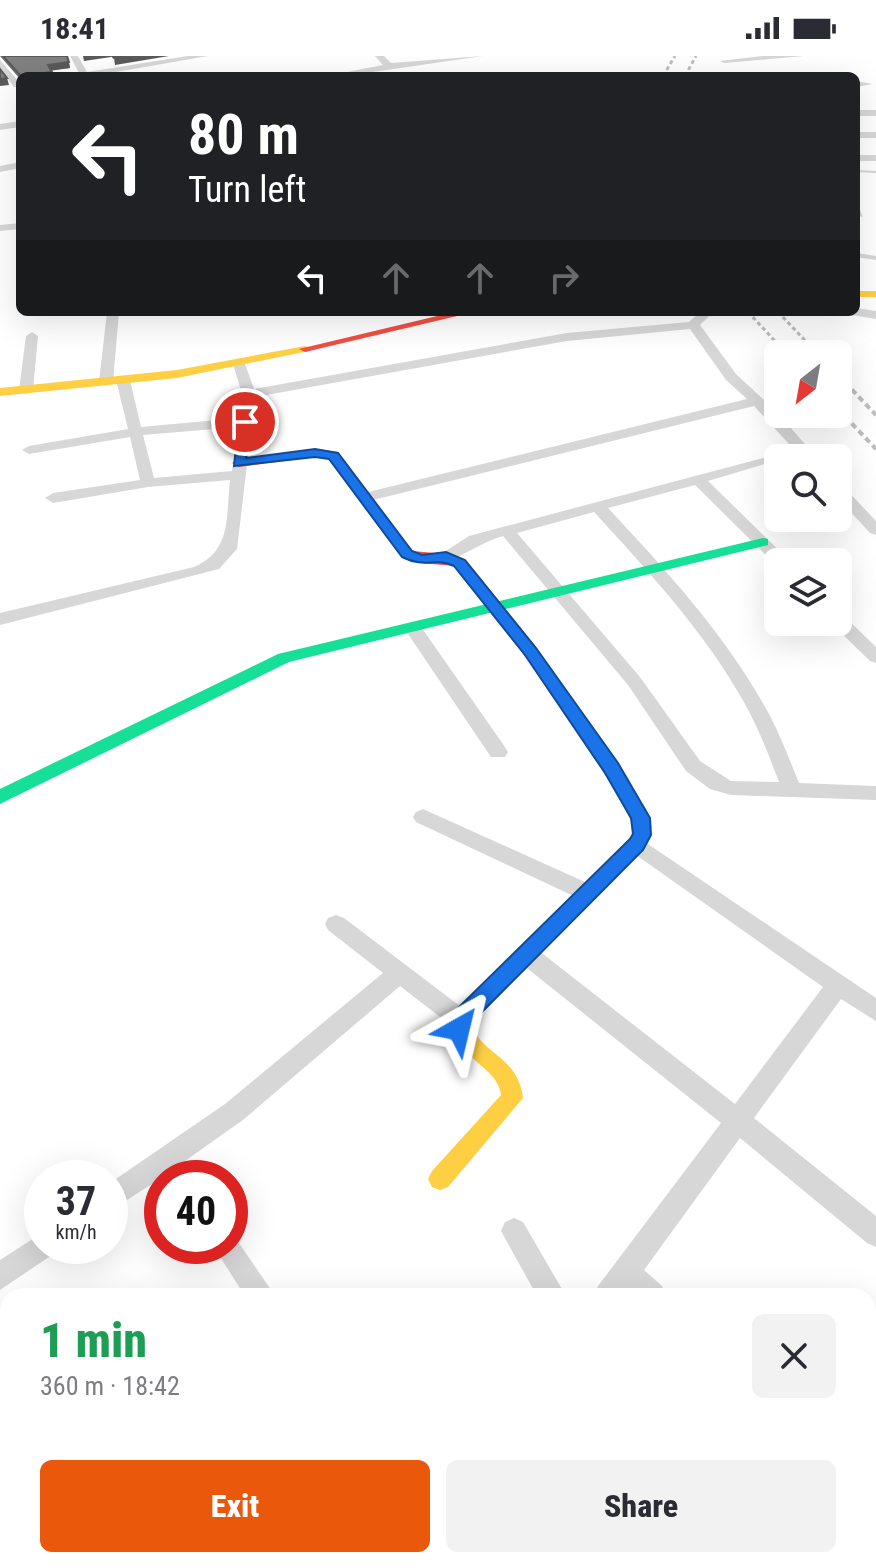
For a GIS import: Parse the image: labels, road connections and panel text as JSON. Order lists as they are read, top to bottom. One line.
{"north":"bottom left","page":{"status":"18:41","turn":["80 m","Turn left"],"speed":"37 km/h","limit":"40","heading":["1 min","360 m · 18:42"],"buttons":["Exit","Share"]}}
